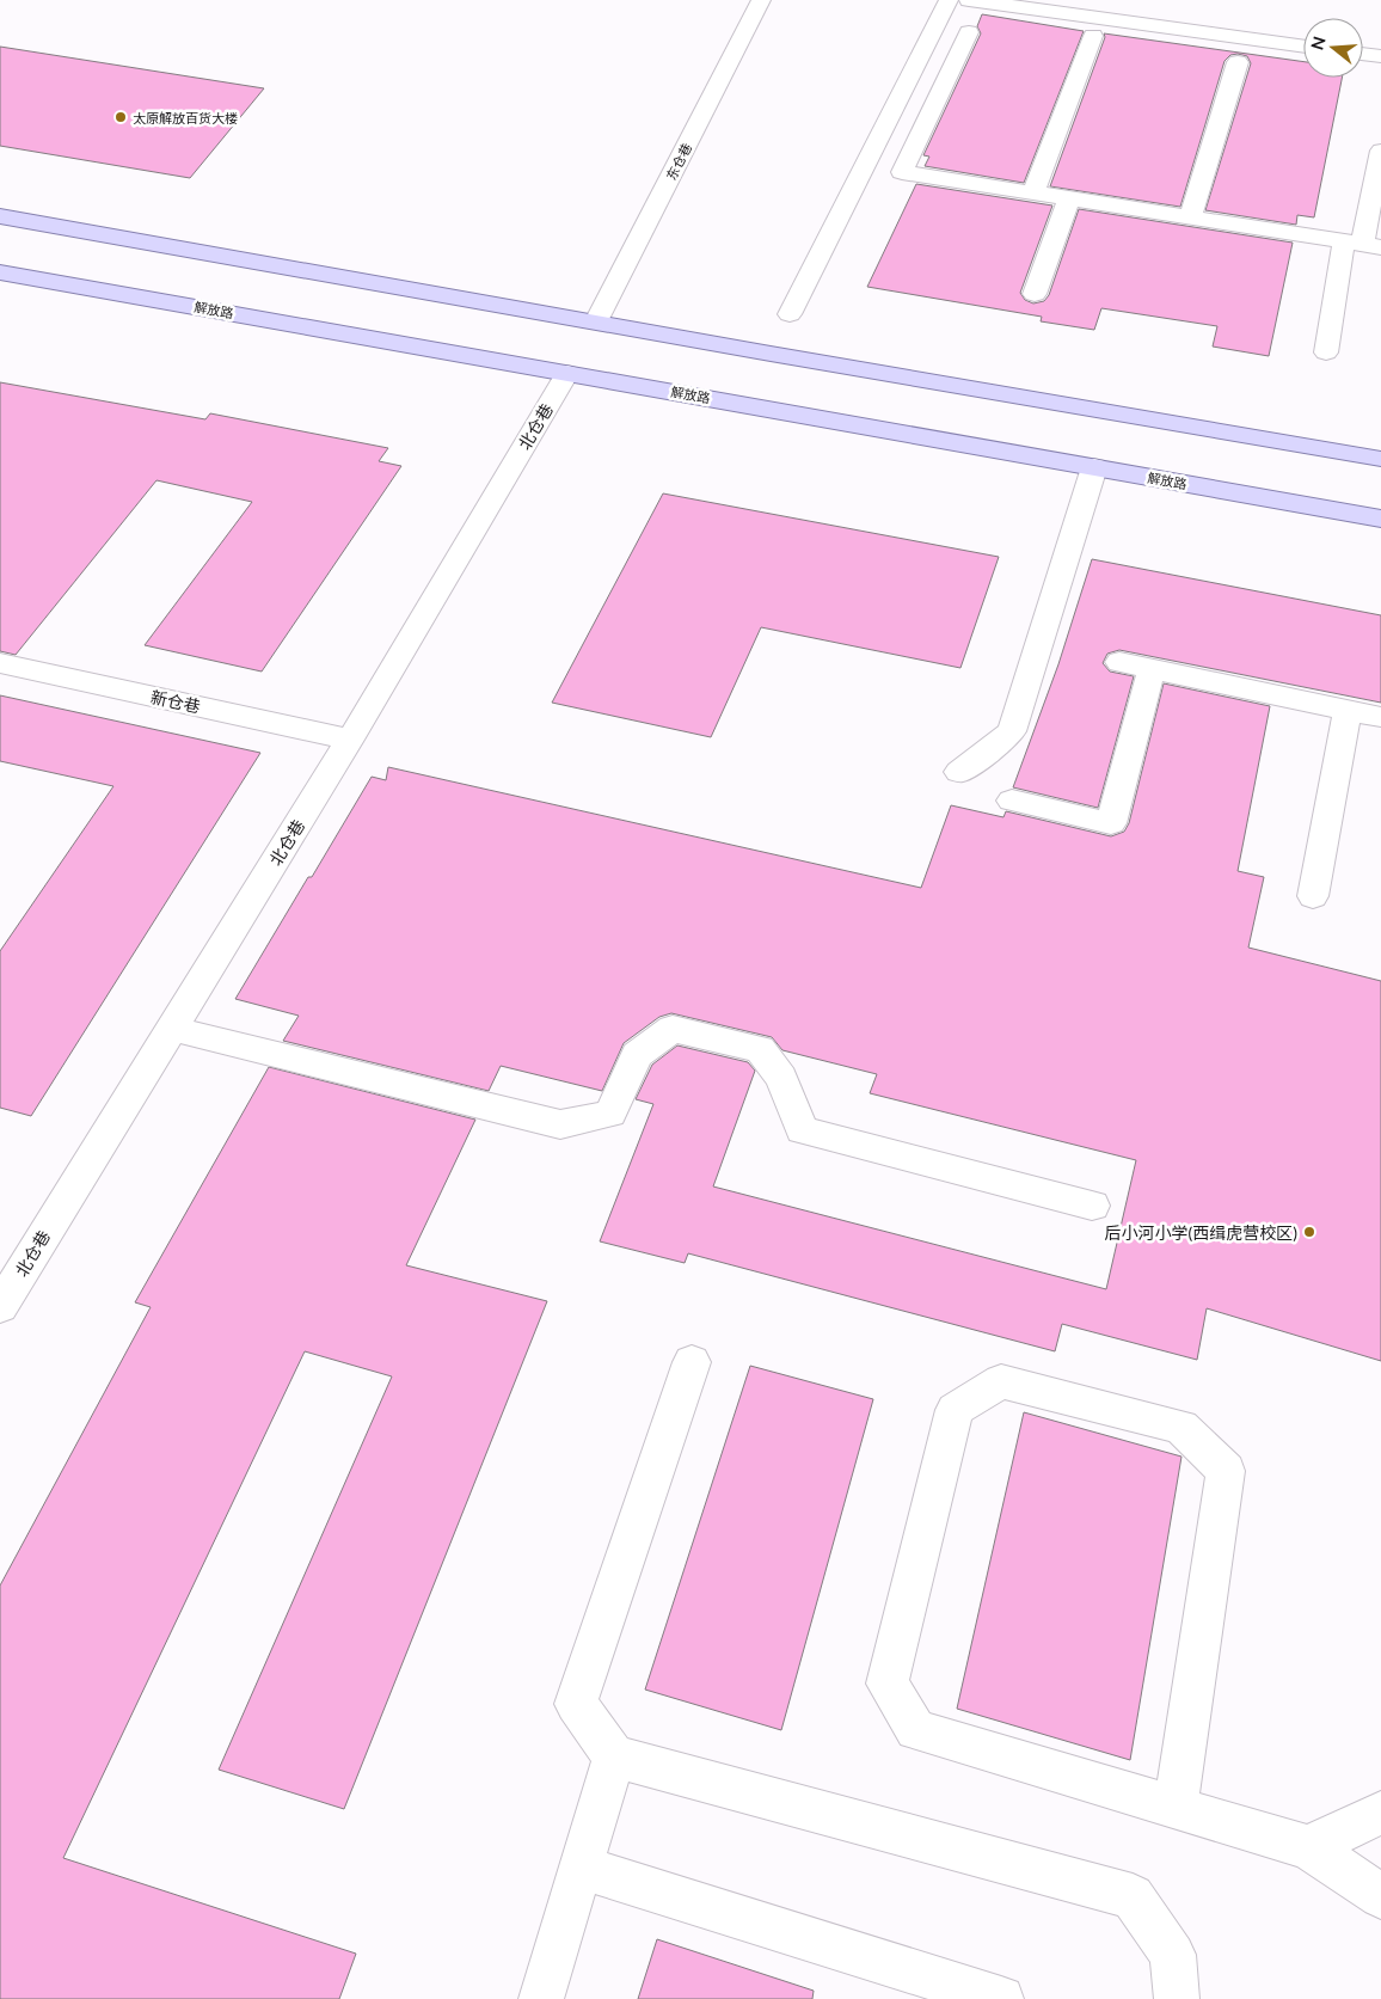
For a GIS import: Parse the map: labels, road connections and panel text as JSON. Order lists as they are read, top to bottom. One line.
{"streets":{"main road":["解放路"],"street":["东仓巷","北仓巷","新仓巷"]},"crossings":[["解放路","北仓巷"],["北仓巷","新仓巷"]],"places":["太原解放百货大楼","后小河小学(西缉虎营校区)"],"north":"left"}
